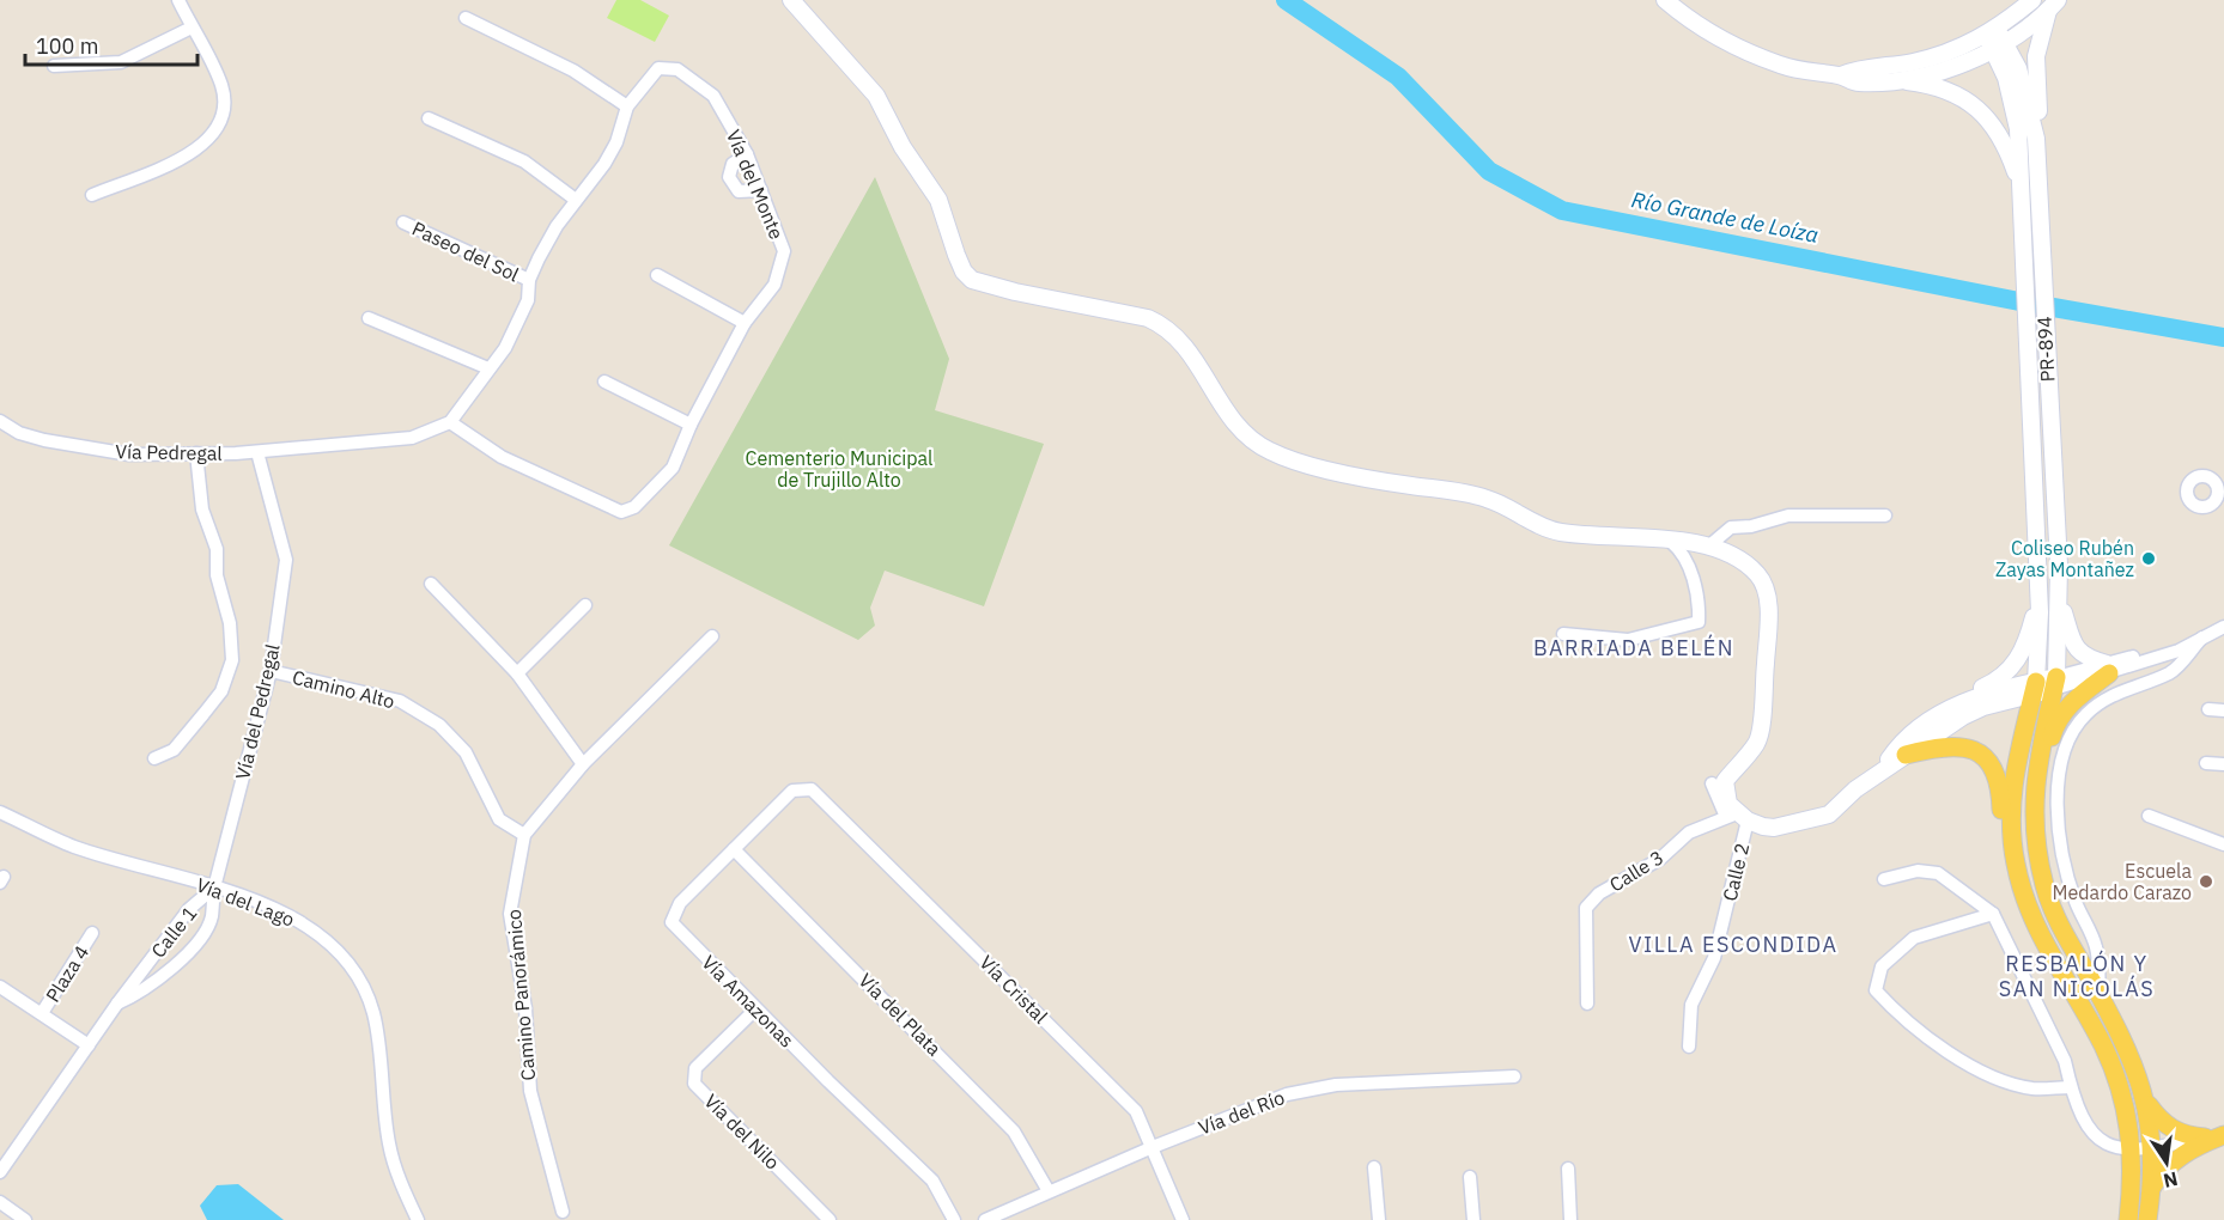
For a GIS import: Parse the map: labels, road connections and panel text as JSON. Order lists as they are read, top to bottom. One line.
{"streets":{"street":["Vía del Monte","Paseo del Sol","PR-894","Vía Pedregal","Camino Alto","Vía del Pedregal","Calle 3","Calle 2","Vía del Lago","Calle 1","Plaza 4","Vía Cristal","Camino Panorámico","Vía Amazonas","Vía del Plata","Vía del Río","Vía del Nilo"]},"crossings":[["Vía del Monte","Paseo del Sol"],["Vía Pedregal","Vía del Pedregal"],["Camino Alto","Vía del Pedregal"],["Camino Alto","Camino Panorámico"],["Vía del Pedregal","Vía del Lago"],["Vía del Pedregal","Calle 1"],["Calle 3","Calle 2"],["Vía del Lago","Calle 1"],["Vía Cristal","Vía Amazonas"],["Vía Cristal","Vía del Río"],["Vía Amazonas","Vía del Plata"],["Vía Amazonas","Vía del Nilo"],["Vía del Plata","Vía del Río"]],"districts":["BARRIADA BELÉN","VILLA ESCONDIDA","RESBALÓN Y SAN NICOLÁS"],"water":["Río Grande de Loíza"],"parks":["Cementerio Municipal de Trujillo Alto"],"places":["Coliseo Rubén Zayas Montañez","Escuela Medardo Carazo"],"scale_bar":"100 m","north":"bottom"}
